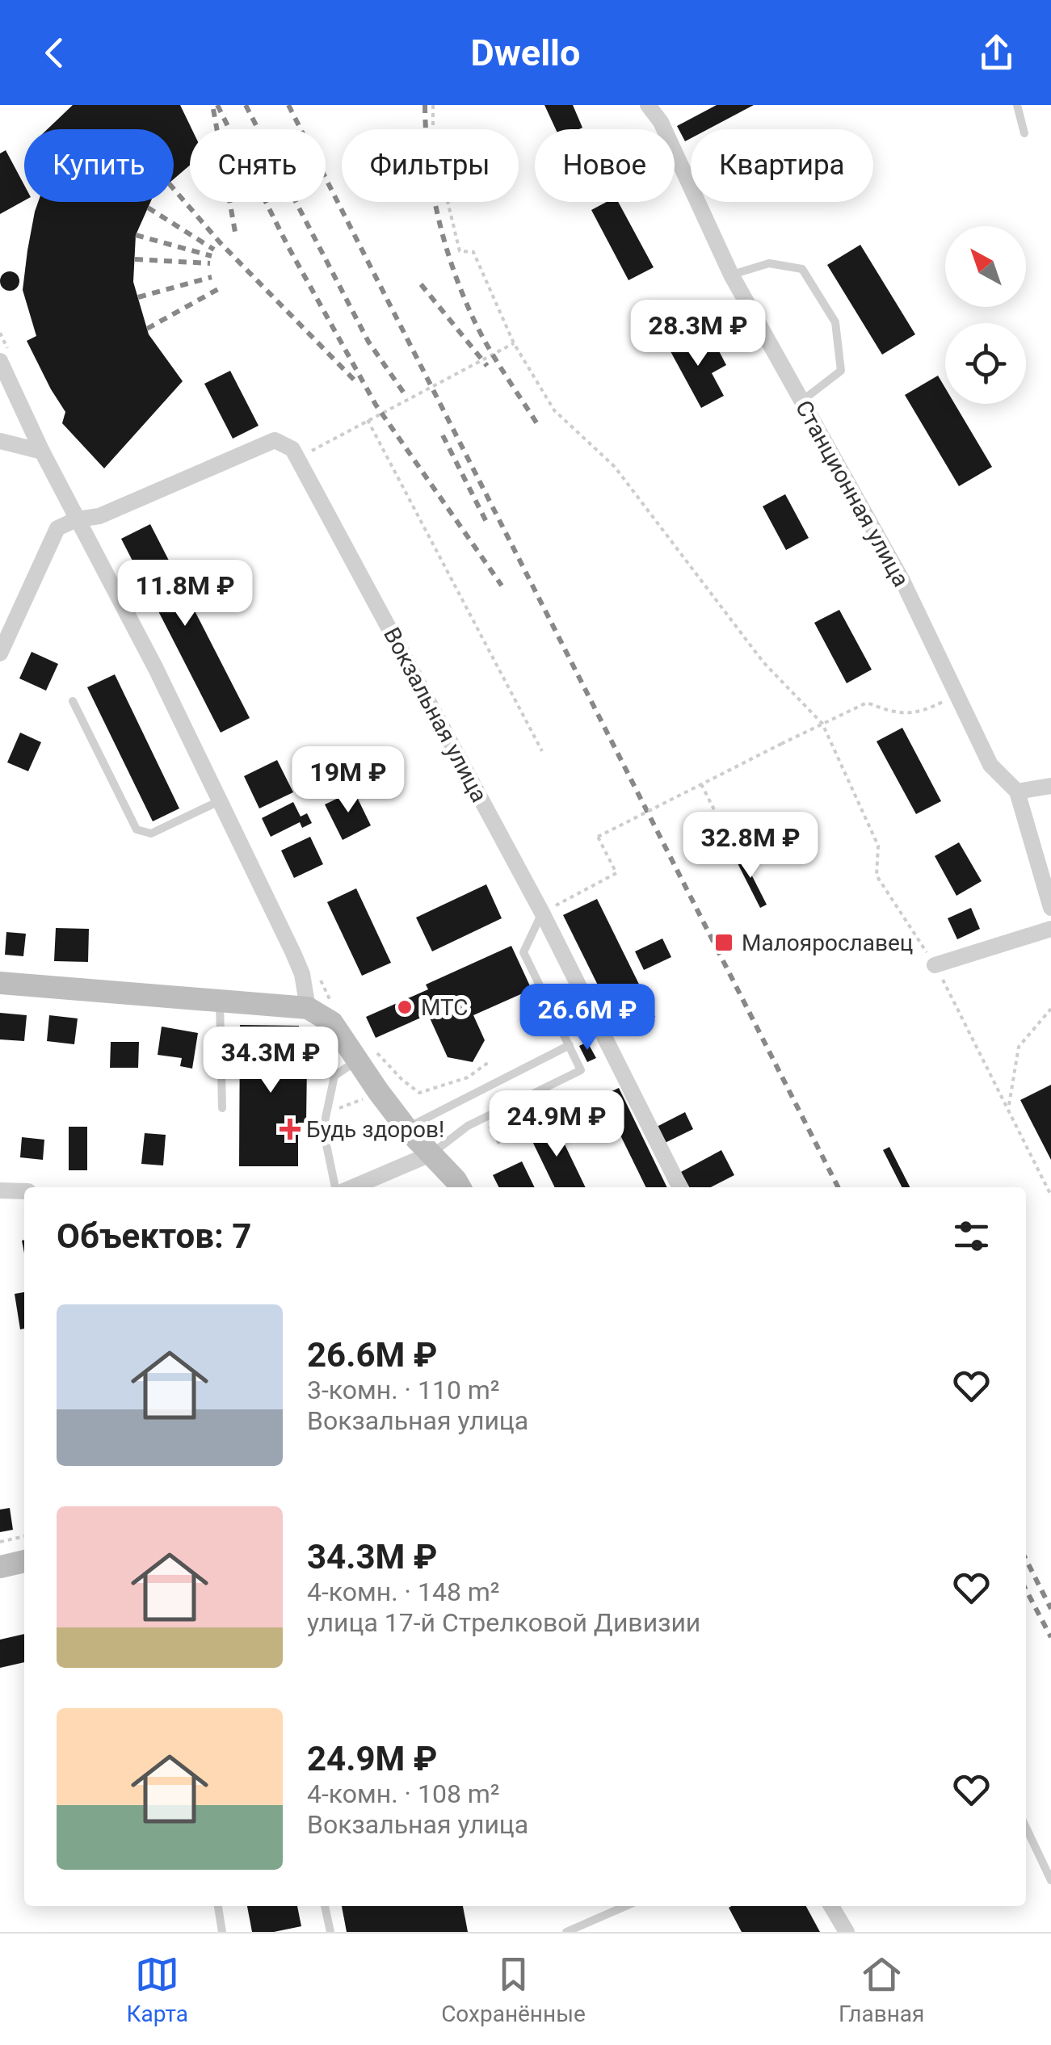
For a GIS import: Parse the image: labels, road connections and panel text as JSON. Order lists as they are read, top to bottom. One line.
{"streets":{"street":["Станционная улица","Вокзальная улица"]},"places":{"transit":["Малоярославец"],"other":["МТС"],"health":["Будь здоров!"]},"north":"top left","page":{"header":"Dwello","chip":["Купить","Снять","Фильтры","Новое","Квартира"],"price":["28.3M ₽","11.8M ₽","19M ₽","32.8M ₽","26.6M ₽","34.3M ₽","24.9M ₽"],"heading":"Объектов: 7","list":[{"name":"26.6M ₽","note":"3-комн. · 110 m² · Вокзальная улица"},{"name":"34.3M ₽","note":"4-комн. · 148 m² · улица 17-й Стрелковой Дивизии"},{"name":"24.9M ₽","note":"4-комн. · 108 m² · Вокзальная улица"}],"tabs":["Карта","Сохранённые","Главная"]}}
